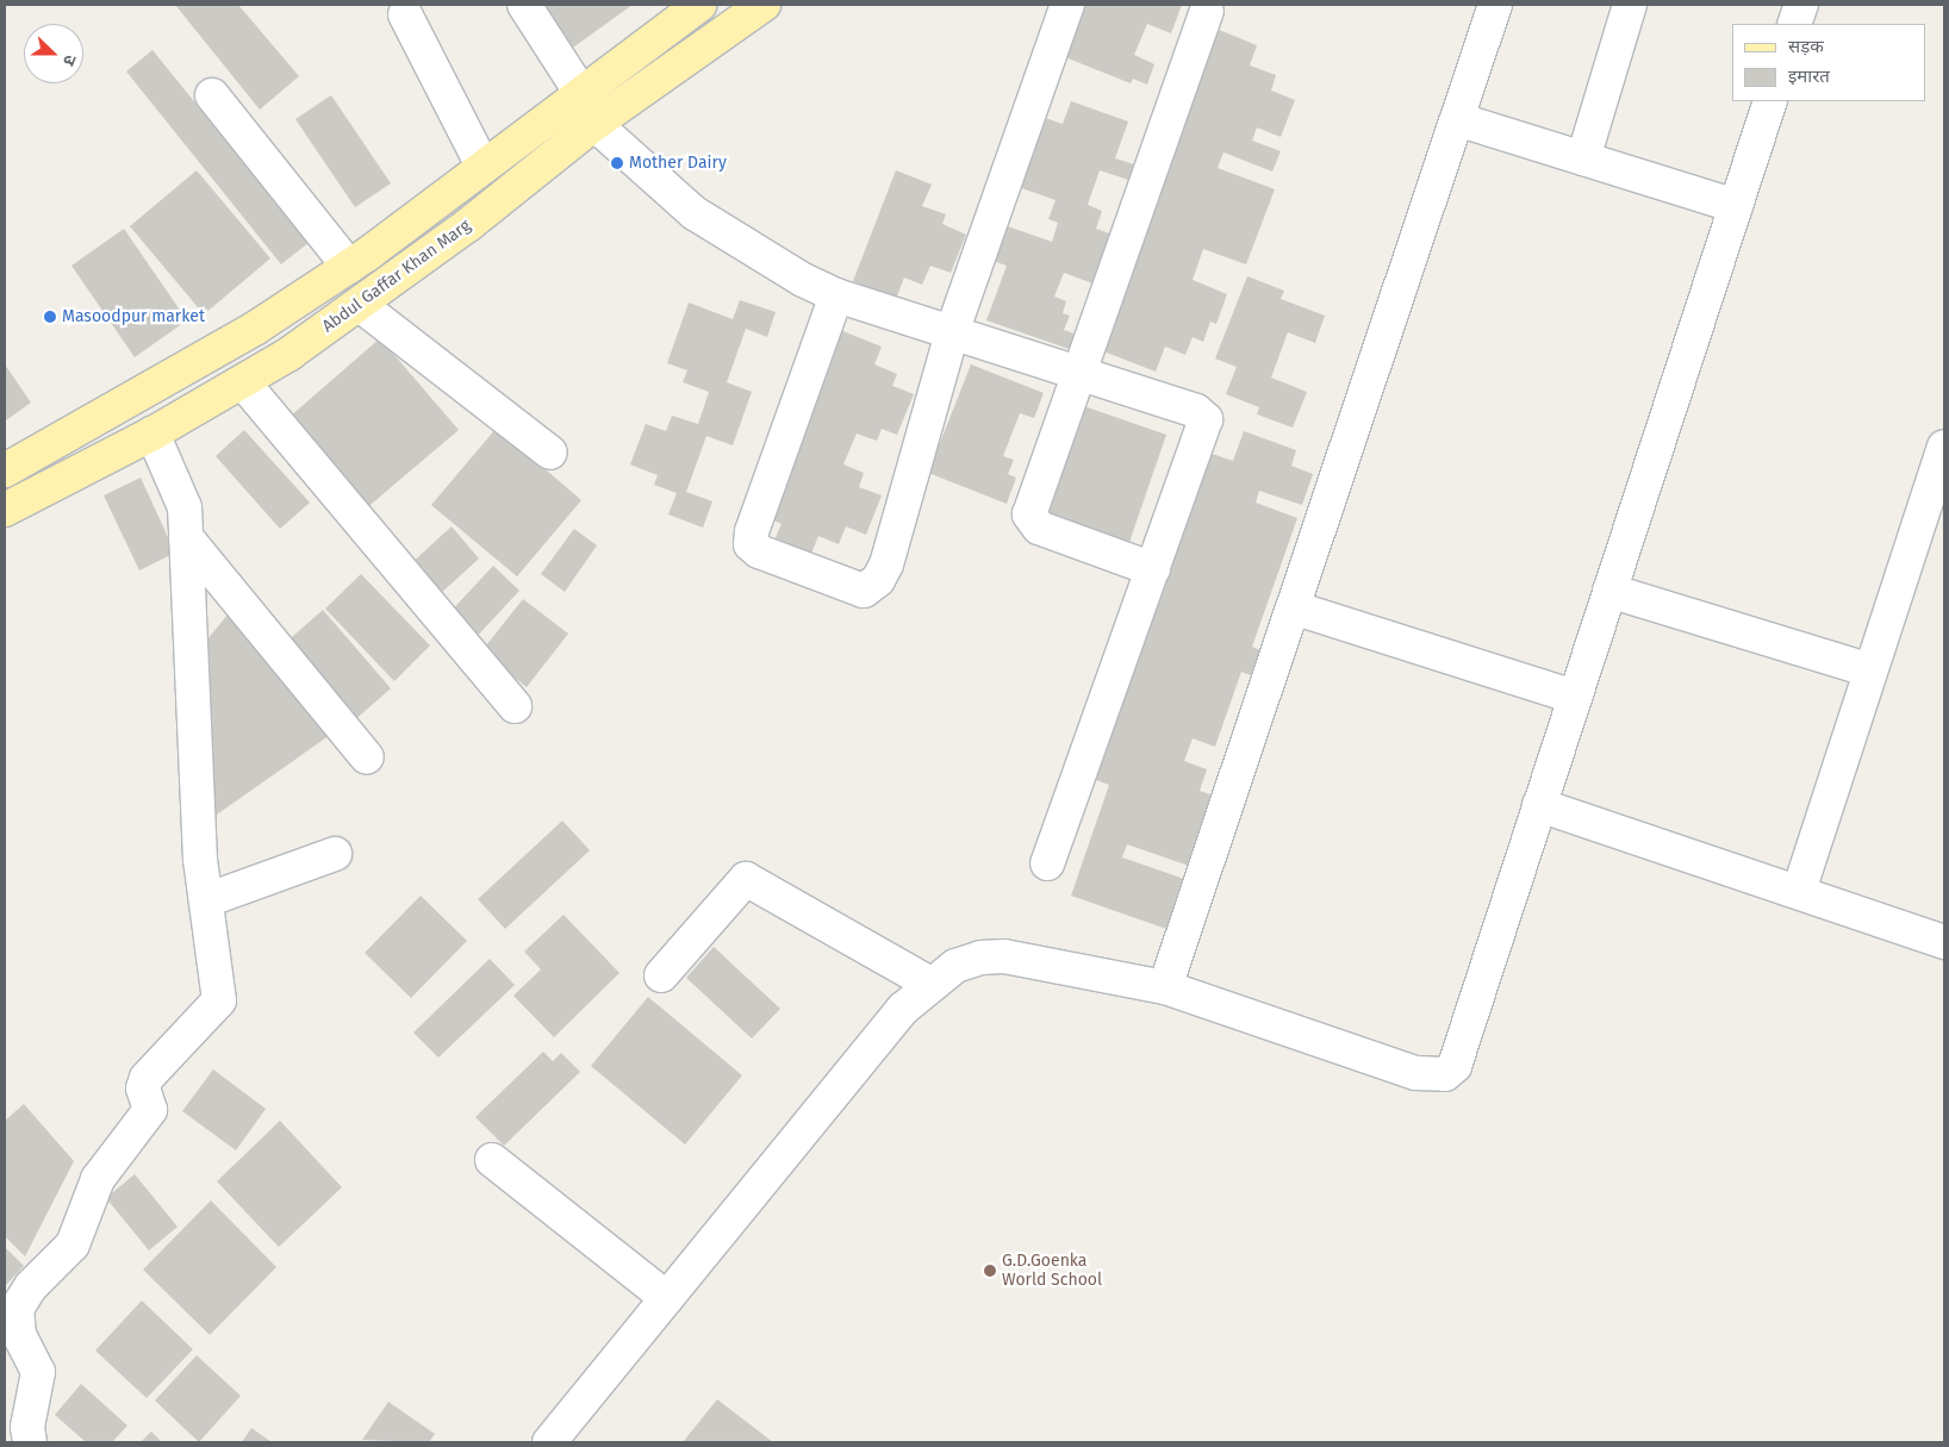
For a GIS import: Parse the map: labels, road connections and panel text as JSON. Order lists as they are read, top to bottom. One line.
{"streets":{"main road":["Abdul Gaffar Khan Marg"]},"places":["Mother Dairy","Masoodpur market","G.D.Goenka World School"],"legend":["सड़क","इमारत"],"north":"right"}
